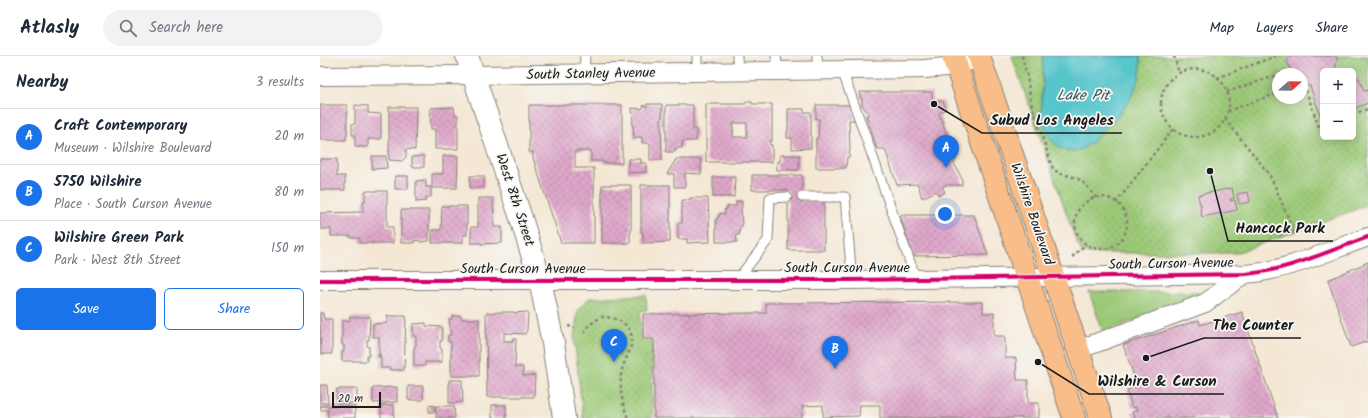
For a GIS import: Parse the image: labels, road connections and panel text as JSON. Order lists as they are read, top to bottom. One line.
{"streets":{"main road":["Wilshire Boulevard"],"street":["South Stanley Avenue","West 8th Street","South Curson Avenue"]},"crossings":[["South Stanley Avenue","West 8th Street"],["South Stanley Avenue","Wilshire Boulevard"],["West 8th Street","South Curson Avenue"],["Wilshire Boulevard","South Curson Avenue"]],"water":["Lake Pit"],"places":["Subud Los Angeles","Hancock Park","The Counter","Wilshire & Curson"],"scale_bar":"20 m","north":"right","page":{"header":"Atlasly","search":"Search here","nav":["Map","Layers","Share"],"heading":["Nearby","3 results"],"map_buttons":["+","−"],"list":[{"mark":"A","name":"Craft Contemporary","note":"Museum · Wilshire Boulevard","value":"20 m"},{"mark":"B","name":"5750 Wilshire","note":"Place · South Curson Avenue","value":"80 m"},{"mark":"C","name":"Wilshire Green Park","note":"Park · West 8th Street","value":"150 m"}],"pins":["A","C","B"],"buttons":["Save","Share"],"scale":"20 m"}}
